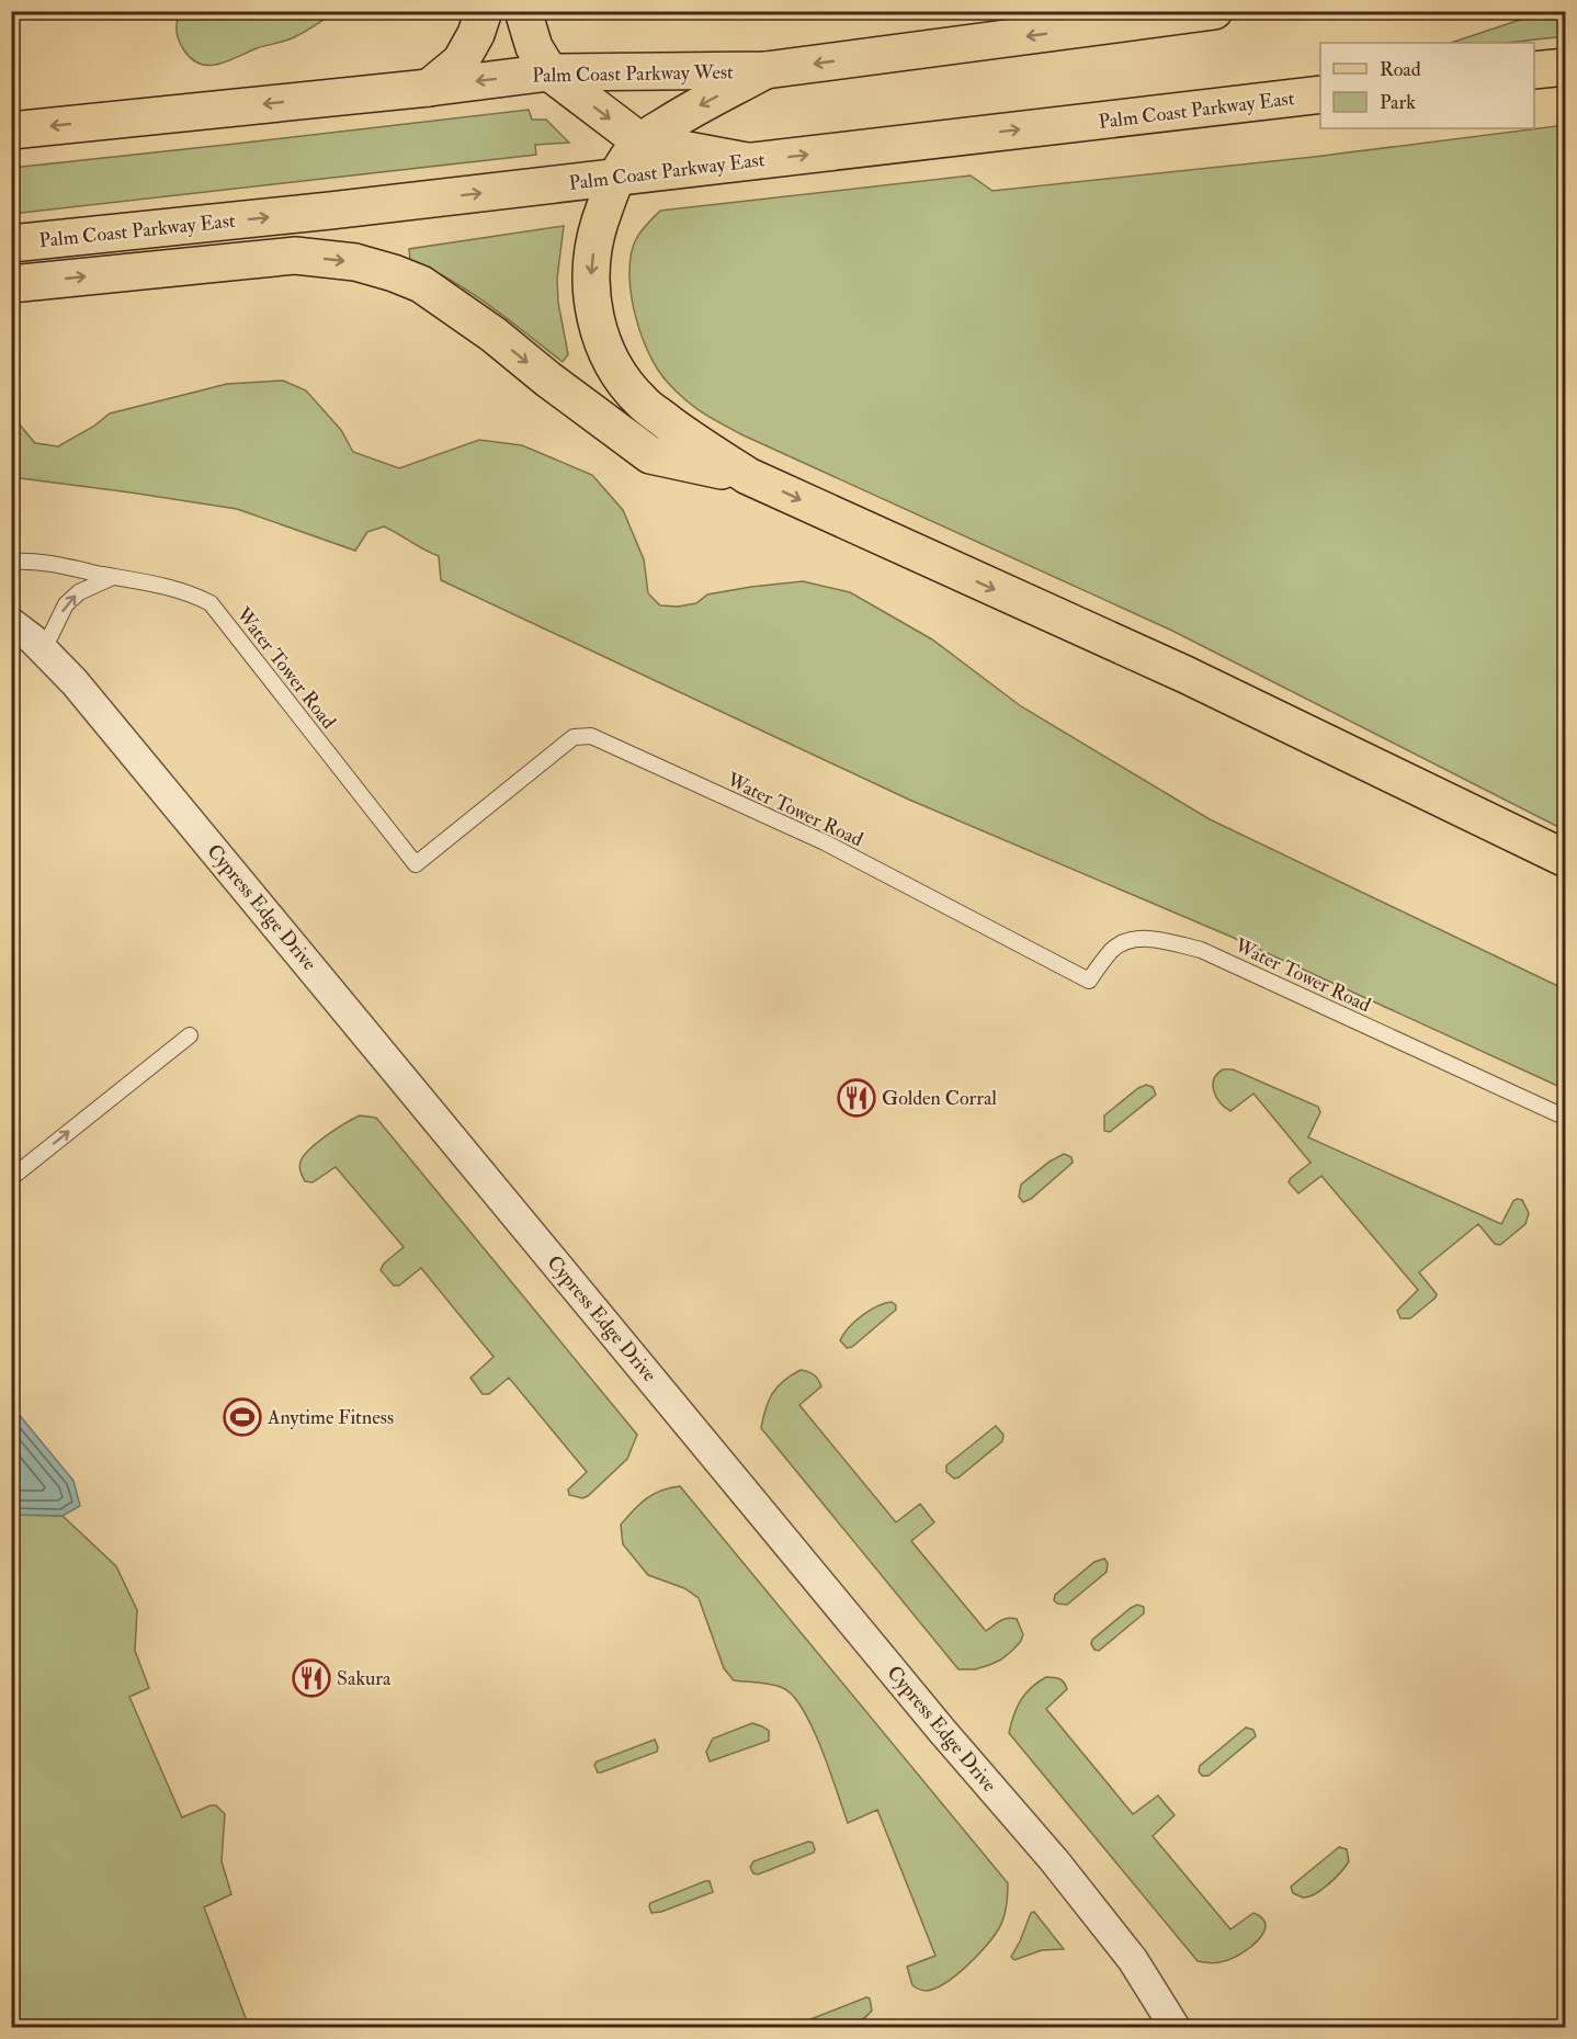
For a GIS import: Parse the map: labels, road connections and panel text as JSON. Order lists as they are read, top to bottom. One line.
{"streets":{"main road":["Palm Coast Parkway West","Palm Coast Parkway East"],"street":["Cypress Edge Drive"],"lane":["Water Tower Road"]},"one_way":["Palm Coast Parkway West","Palm Coast Parkway East"],"places":{"restaurant":["Golden Corral","Sakura"],"sports":["Anytime Fitness"]},"legend":["Road","Park"]}
